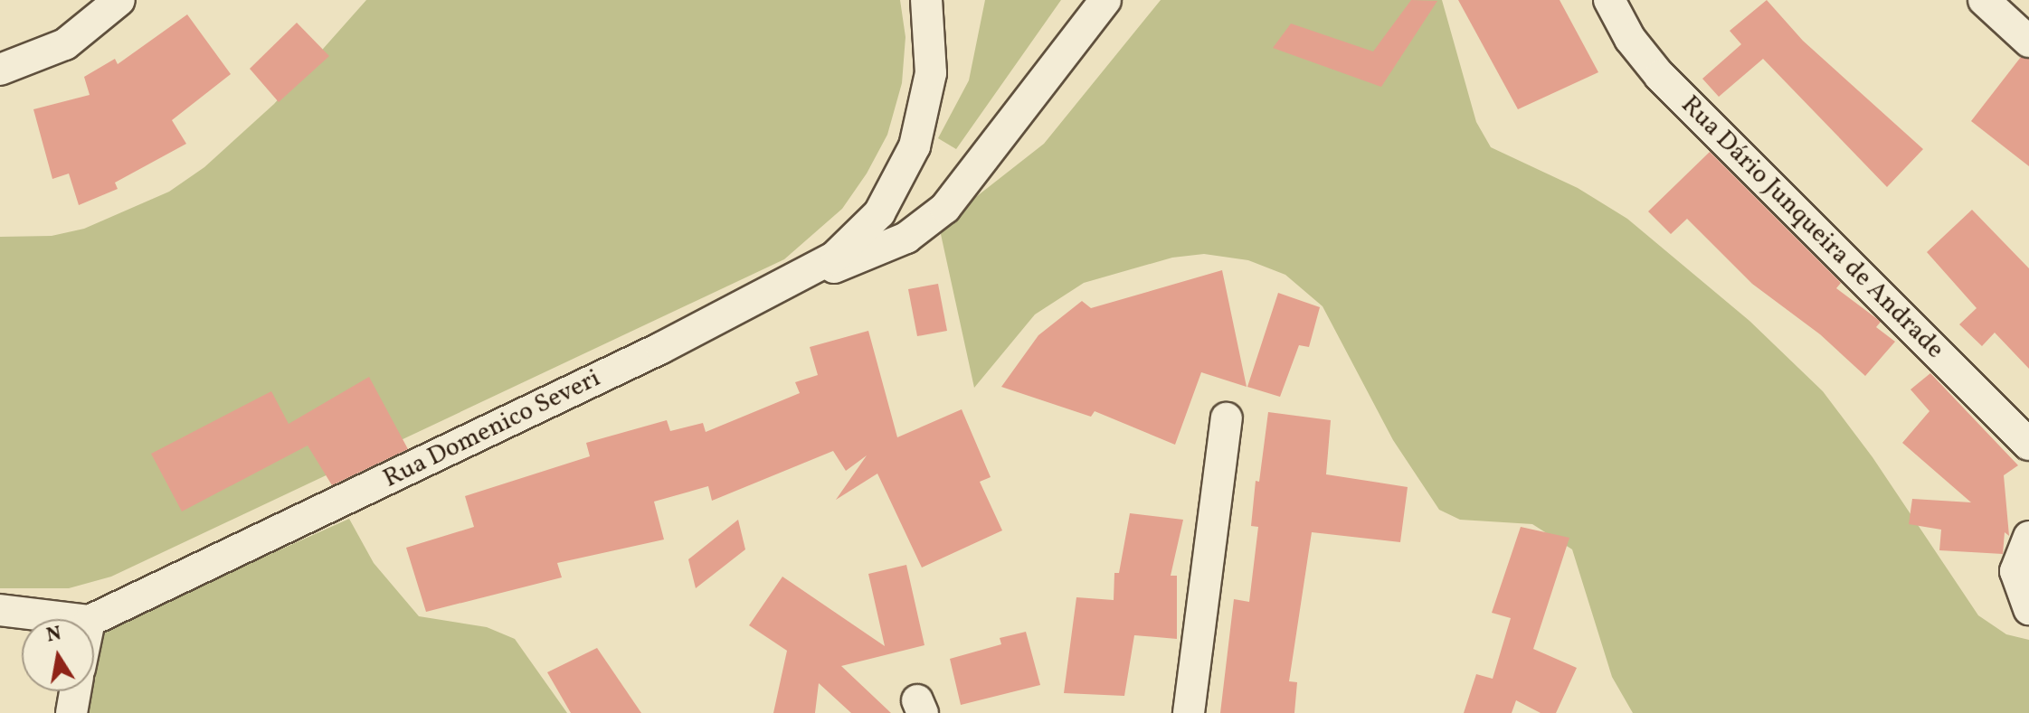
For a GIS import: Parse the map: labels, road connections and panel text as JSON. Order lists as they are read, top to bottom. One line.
{"streets":{"street":["Rua Dário Junqueira de Andrade","Rua Domenico Severi"]},"north":"top"}
